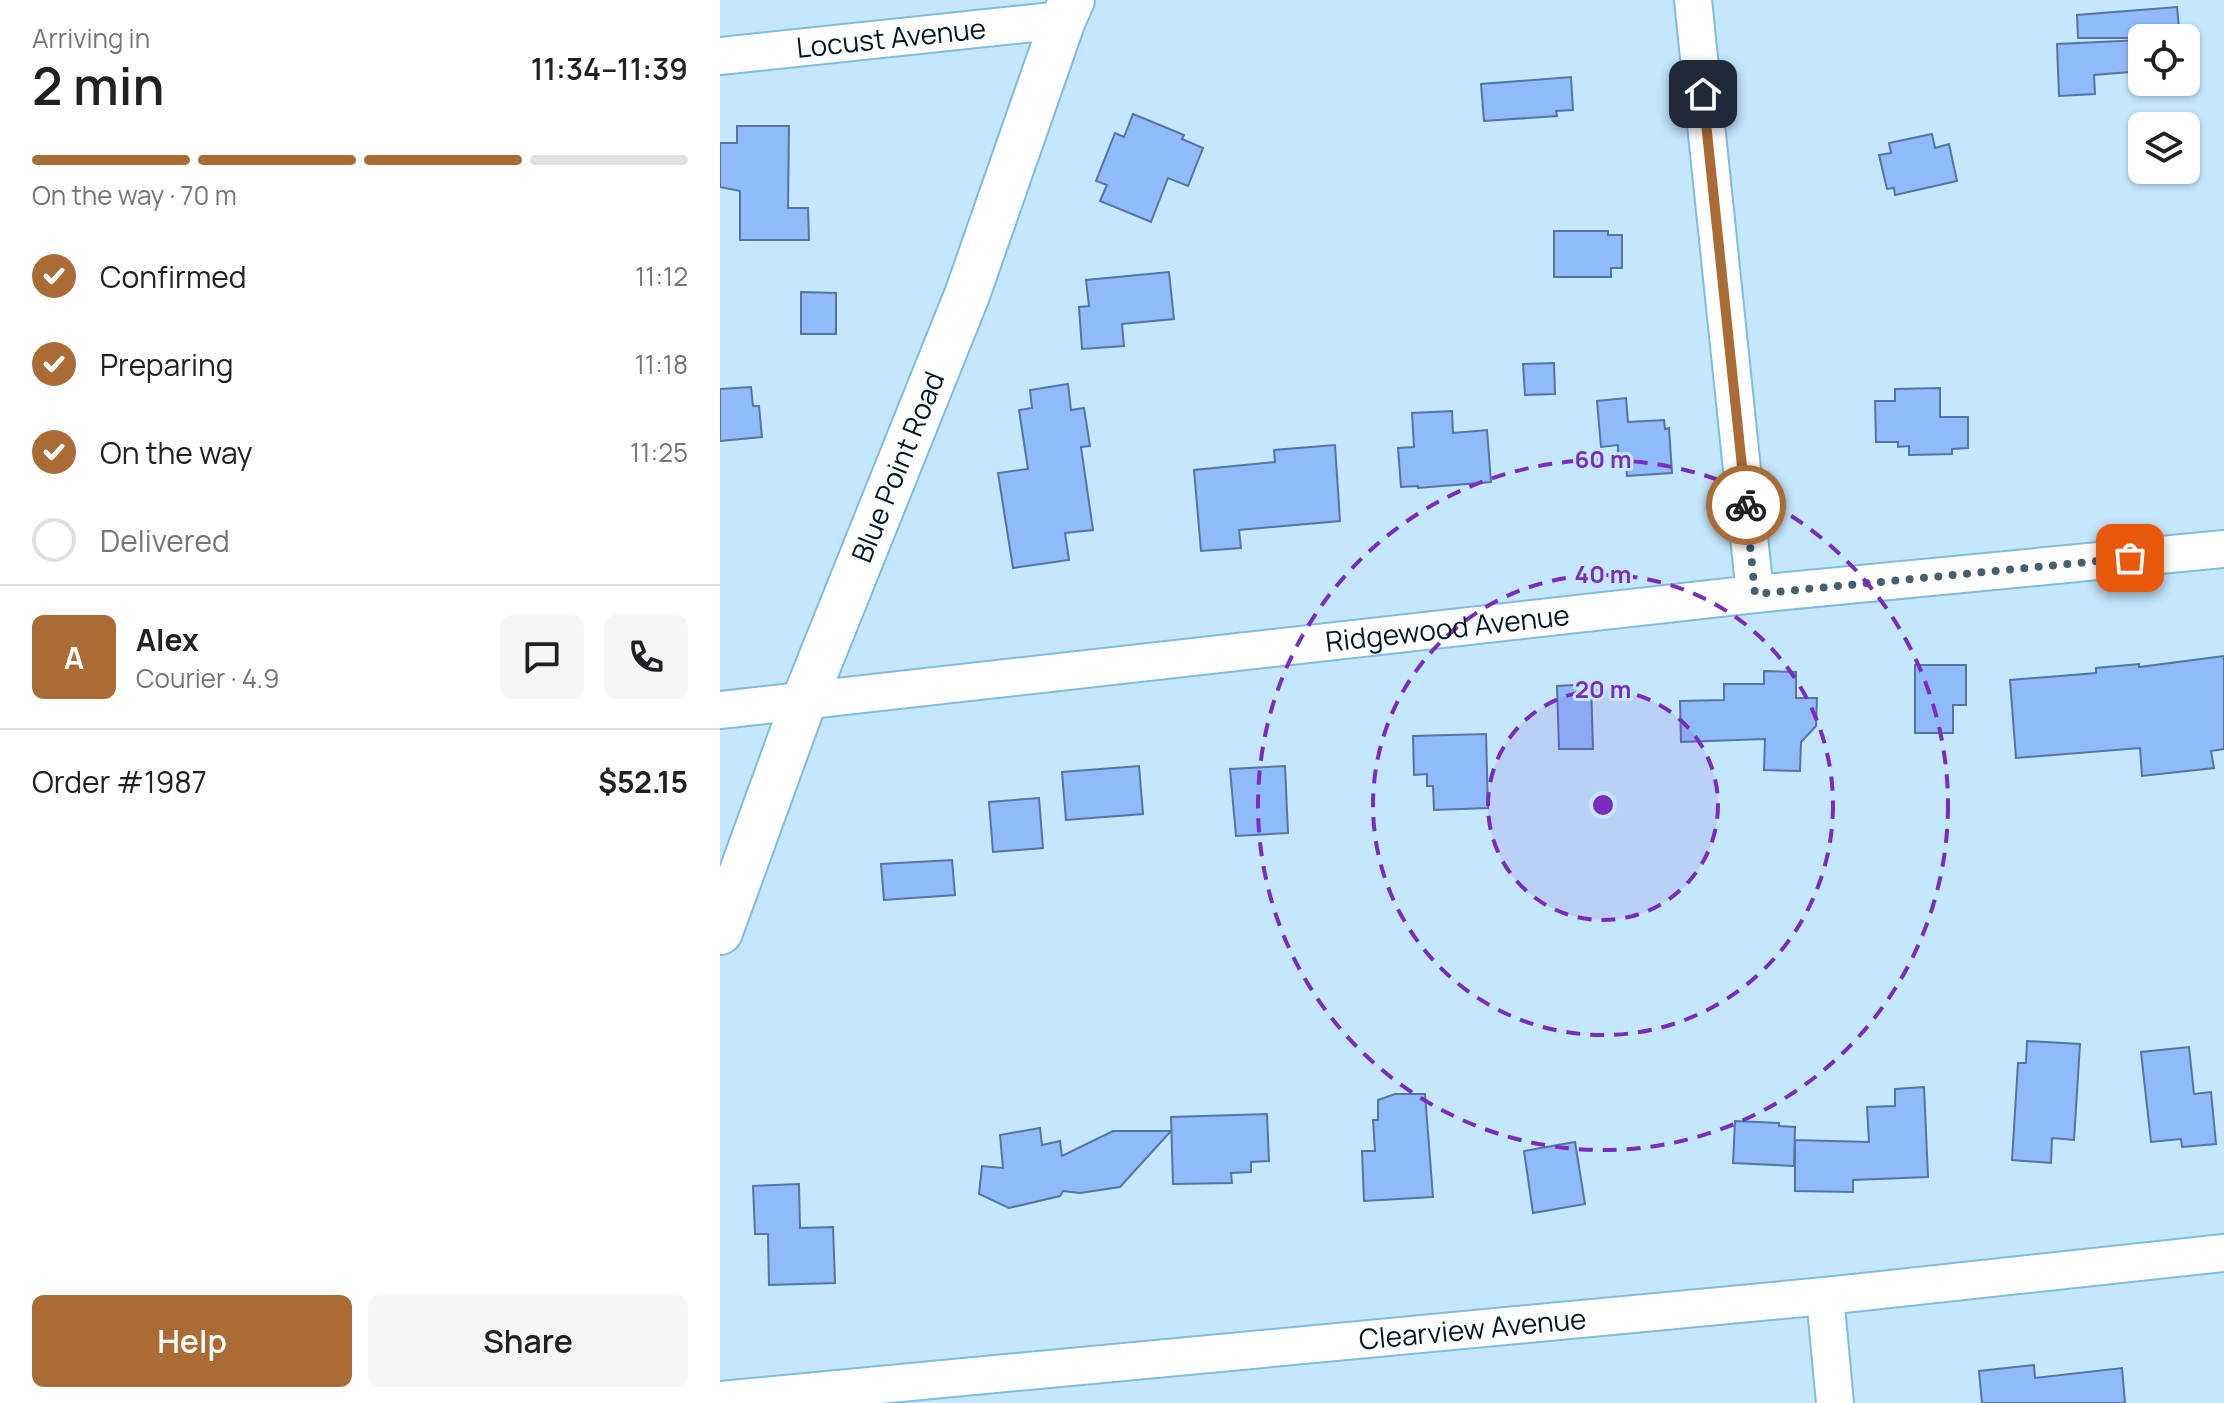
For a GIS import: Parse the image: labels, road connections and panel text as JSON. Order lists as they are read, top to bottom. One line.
{"streets":{"street":["Locust Avenue","Blue Point Road","Ridgewood Avenue","Clearview Avenue"]},"crossings":[["Locust Avenue","Blue Point Road"],["Blue Point Road","Ridgewood Avenue"]],"page":{"heading":["2 min","Arriving in","11:34–11:39"],"panel":["Alex","Courier · 4.9","Order #1987","$52.15"],"bar":"On the way · 70 m","list":[["Confirmed","11:12"],["Preparing","11:18"],["On the way","11:25"],"Delivered"],"round":"A","buttons":["Help","Share"]},"rings":["60 m","40 m","20 m"]}
